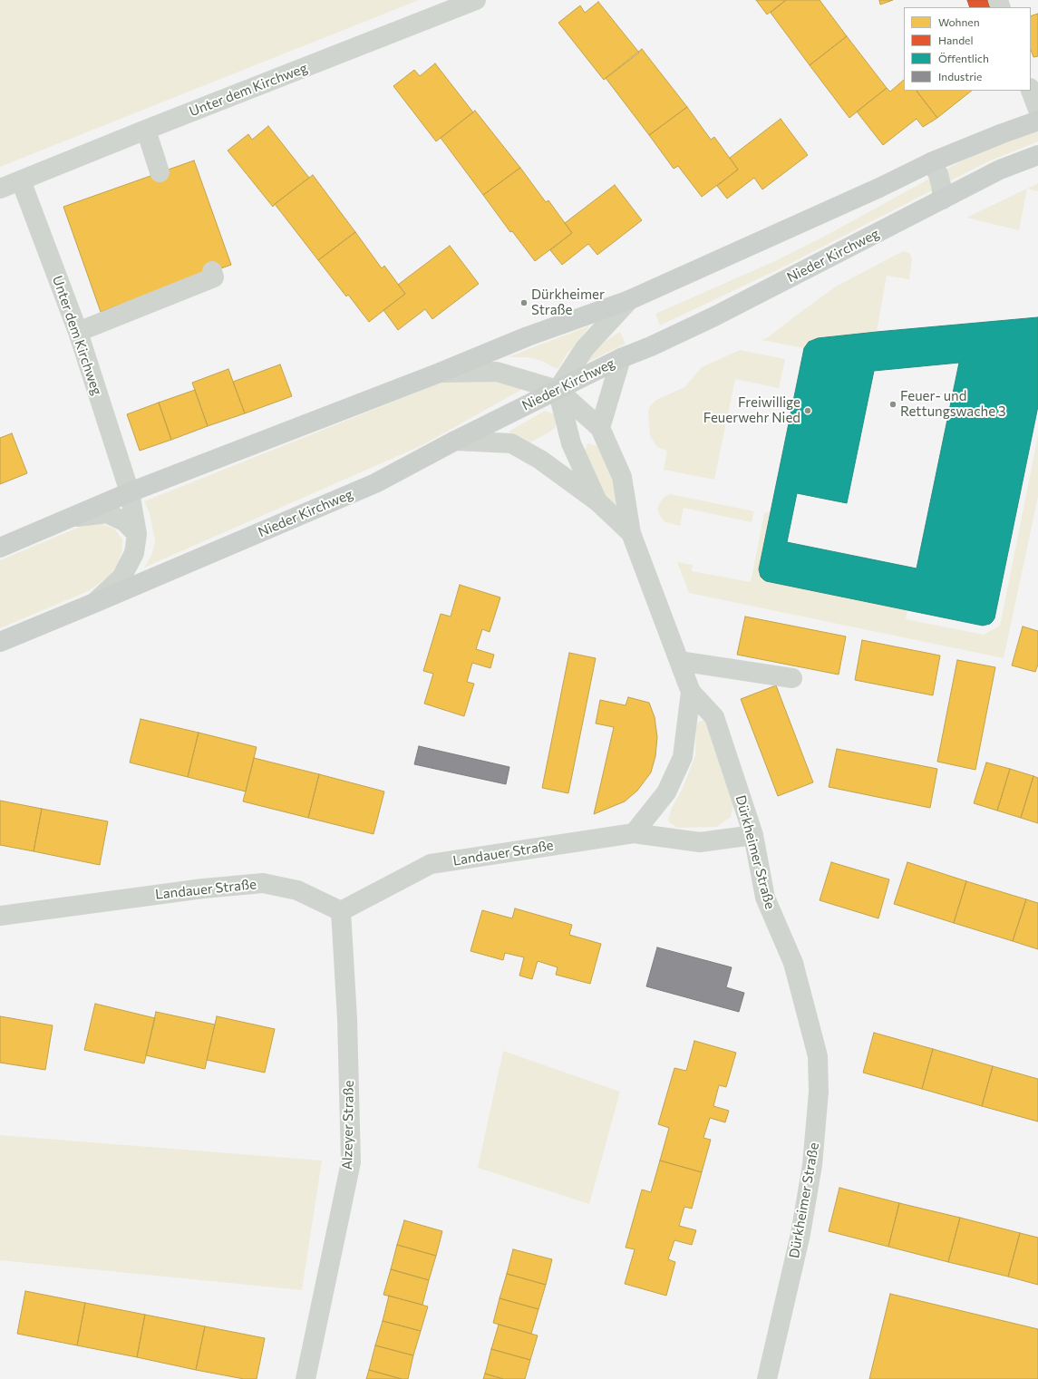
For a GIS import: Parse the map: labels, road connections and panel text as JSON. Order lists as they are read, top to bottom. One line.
{"streets":{"main road":["Nieder Kirchweg"],"street":["Unter dem Kirchweg","Dürkheimer Straße","Landauer Straße","Alzeyer Straße"]},"crossings":[["Unter dem Kirchweg","Nieder Kirchweg"],["Nieder Kirchweg","Dürkheimer Straße"],["Dürkheimer Straße","Landauer Straße"],["Landauer Straße","Alzeyer Straße"]],"places":["Dürkheimer Straße","Feuer- und Rettungswache 3","Freiwillige Feuerwehr Nied"],"legend":["Wohnen","Handel","Öffentlich","Industrie"]}
